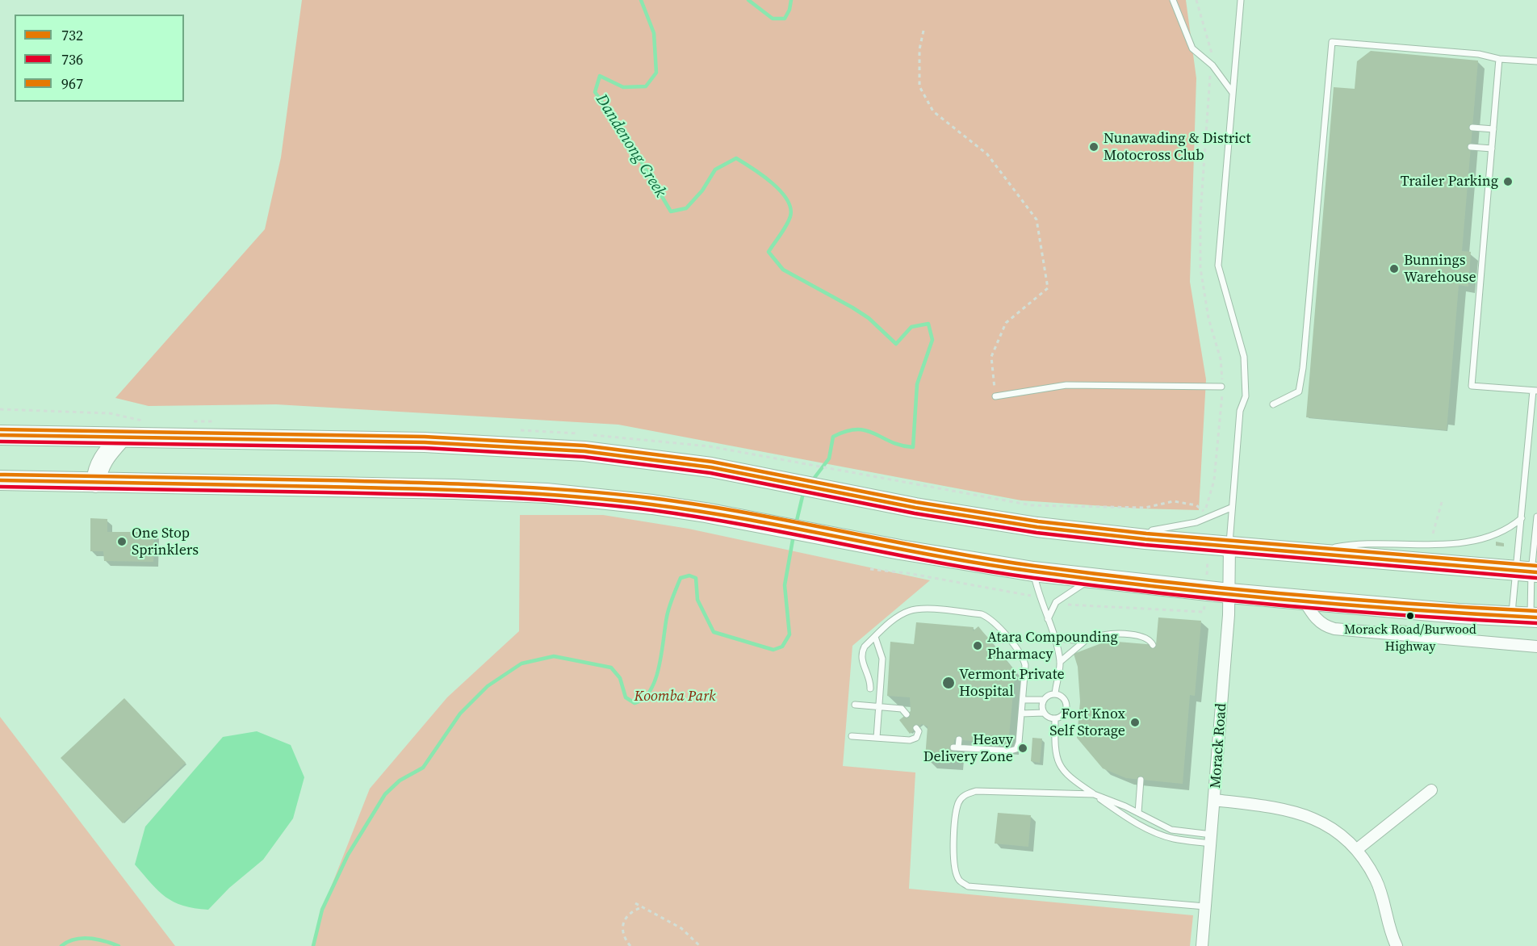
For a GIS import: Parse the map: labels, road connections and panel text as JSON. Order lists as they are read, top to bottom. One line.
{"streets":{"street":["Morack Road"]},"water":["Dandenong Creek"],"parks":["Koomba Park"],"places":["Nunawading & District Motocross Club","Trailer Parking","Bunnings Warehouse","One Stop Sprinklers","Morack Road/Burwood Highway","Atara Compounding Pharmacy","Vermont Private Hospital","Fort Knox Self Storage","Heavy Delivery Zone"],"lines":["transit line 967","transit line 732","transit line 736"],"legend":["732","736","967"]}
